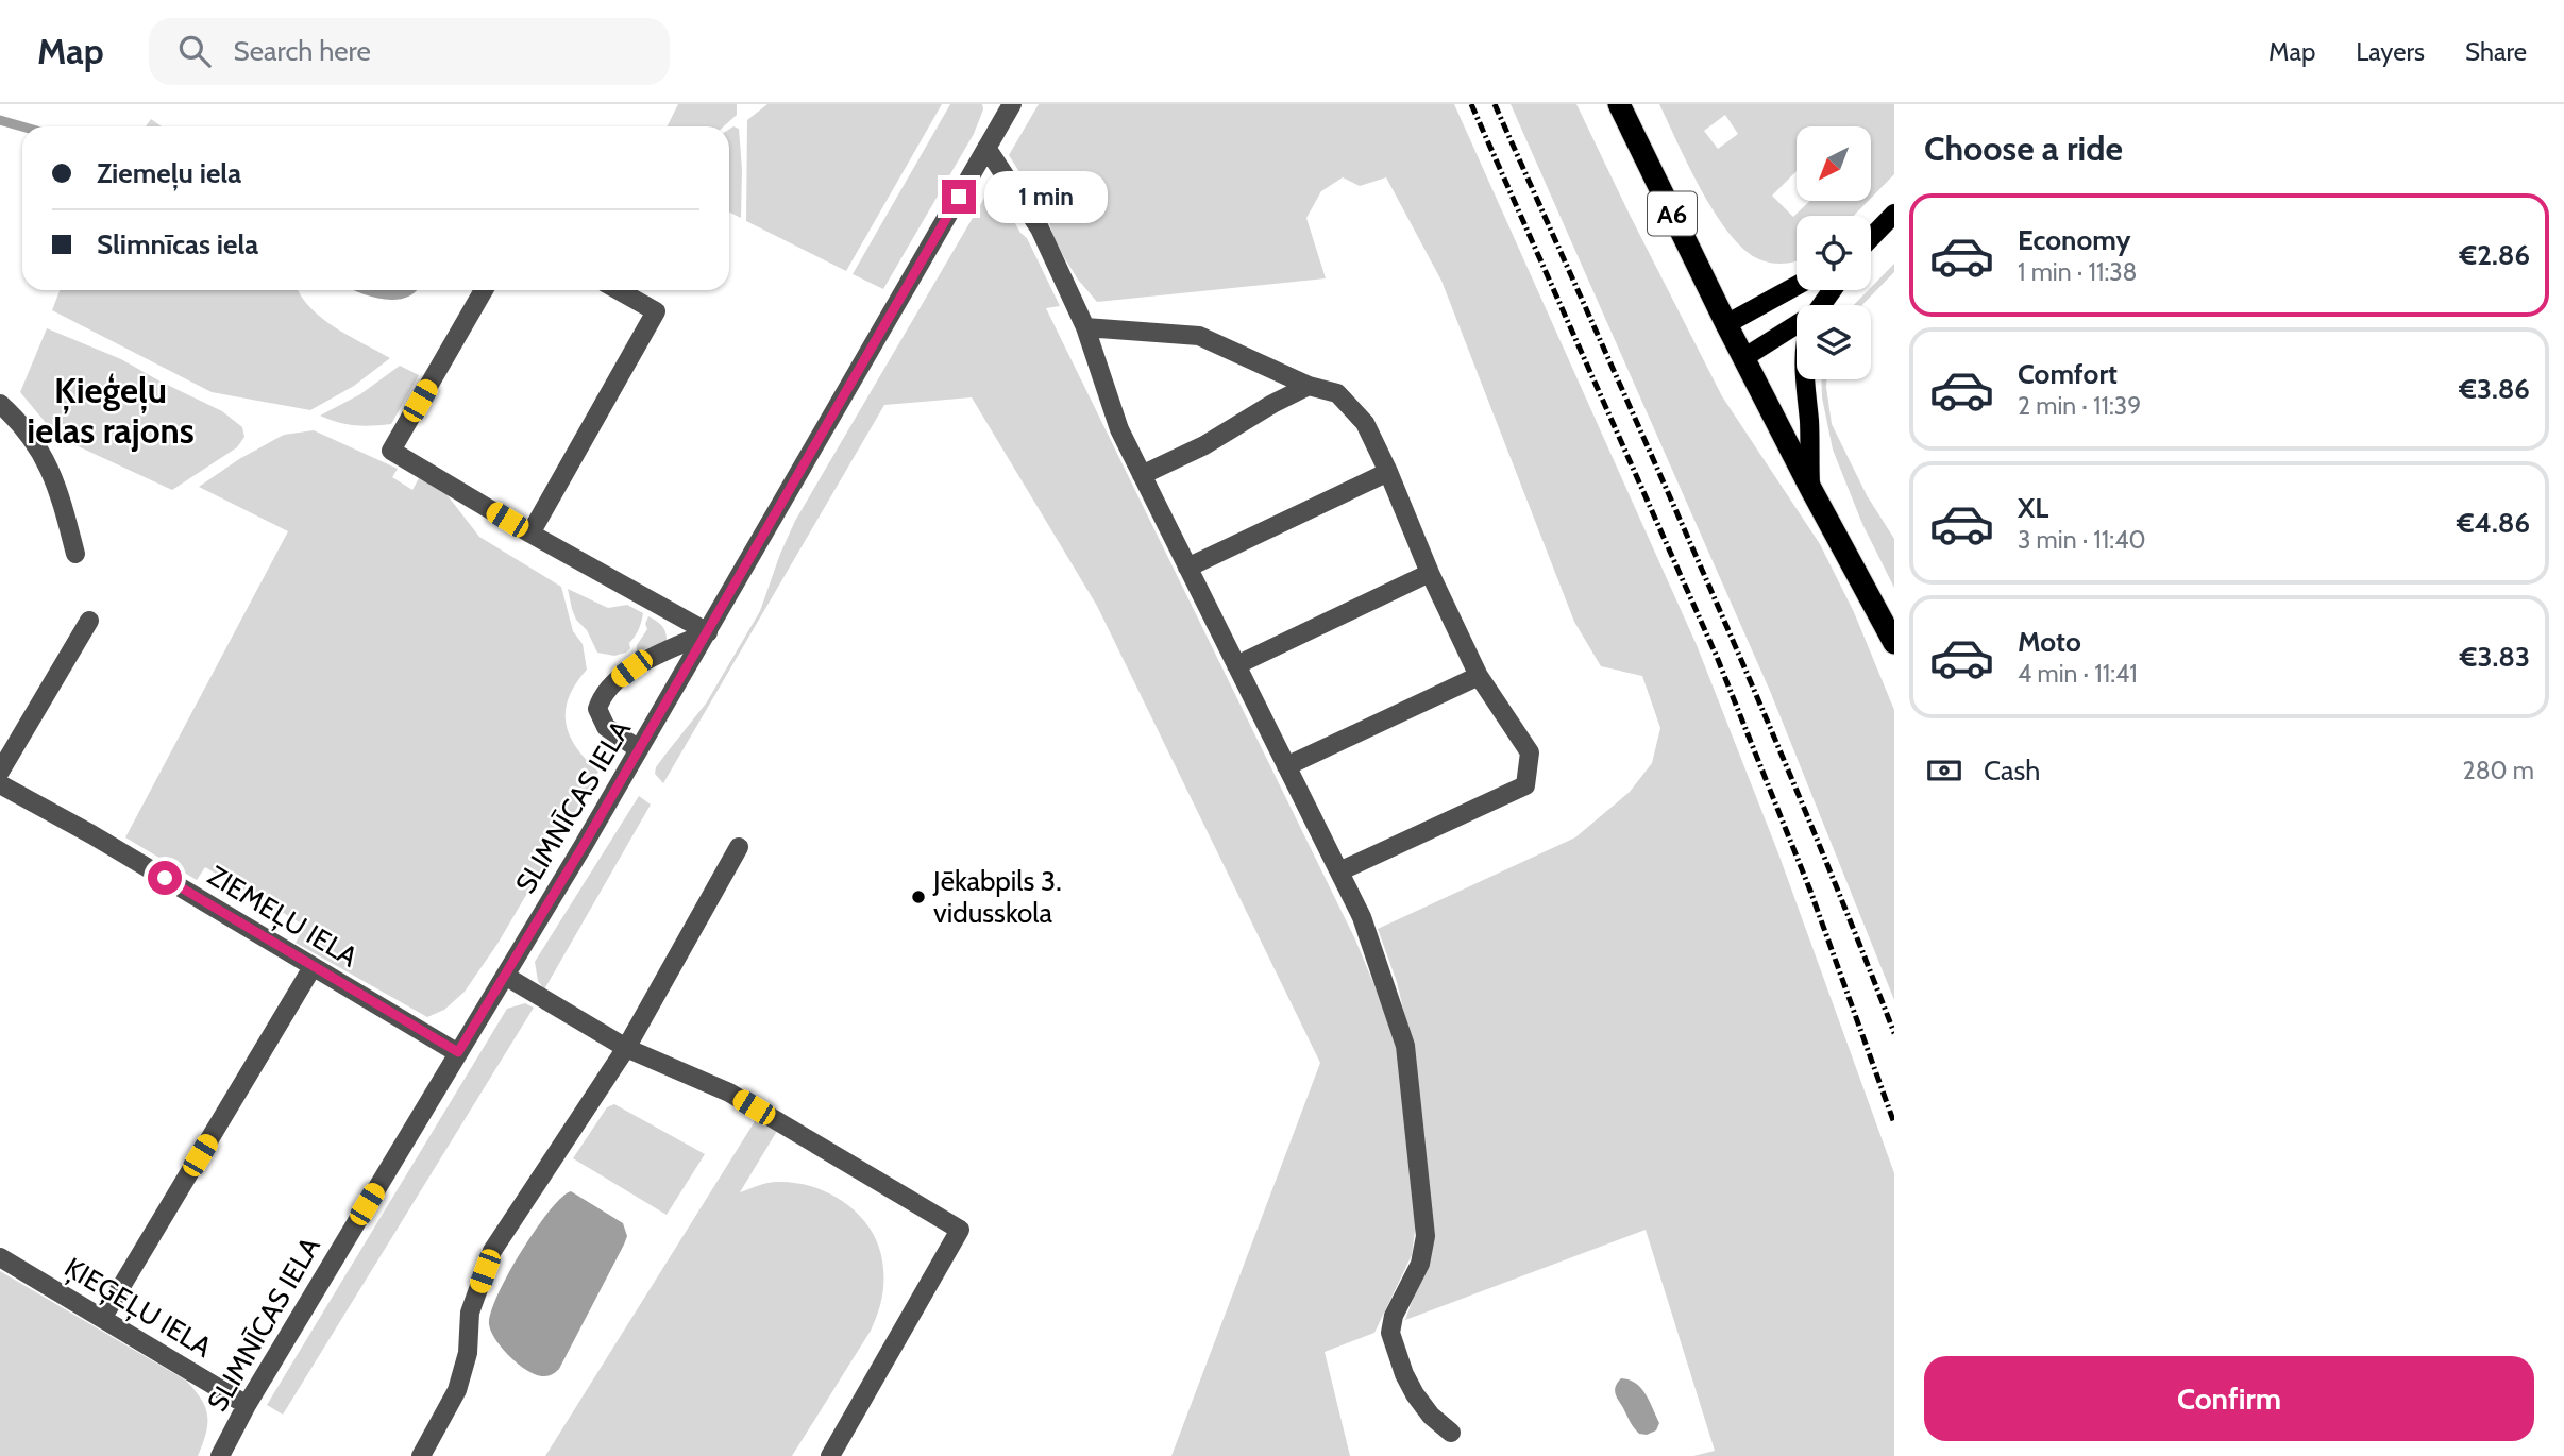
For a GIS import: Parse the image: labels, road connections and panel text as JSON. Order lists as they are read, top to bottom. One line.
{"streets":{"highway":["A6"],"street":["SLIMNĪCAS IELA","ZIEMEĻU IELA","ĶIEĢEĻU IELA"]},"crossings":[["SLIMNĪCAS IELA","ZIEMEĻU IELA"],["SLIMNĪCAS IELA","ĶIEĢEĻU IELA"]],"districts":["Ķieģeļu ielas rajons"],"places":["Jēkabpils 3. vidusskola"],"north":"bottom left","page":{"header":"Map","search":"Search here","nav":["Map","Layers","Share"],"heading":"Choose a ride","banner":["Ziemeļu iela","Slimnīcas iela"],"bubble":"1 min","list":[{"name":"Economy","note":"1 min · 11:38","value":"€2.86"},{"name":"Comfort","note":"2 min · 11:39","value":"€3.86"},{"name":"XL","note":"3 min · 11:40","value":"€4.86"},{"name":"Moto","note":"4 min · 11:41","value":"€3.83"}],"pay":["Cash","280 m"],"buttons":"Confirm"}}
